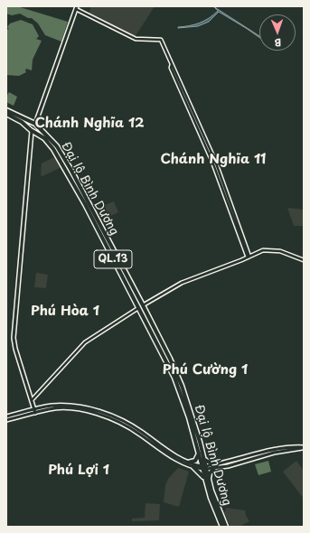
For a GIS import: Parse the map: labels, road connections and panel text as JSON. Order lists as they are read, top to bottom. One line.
{"streets":{"highway":["Đại lộ Bình Dương","QL.13"]},"districts":["Chánh Nghĩa 12","Chánh Nghĩa 11","Phú Hòa 1","Phú Cường 1","Phú Lợi 1"],"north":"bottom"}
